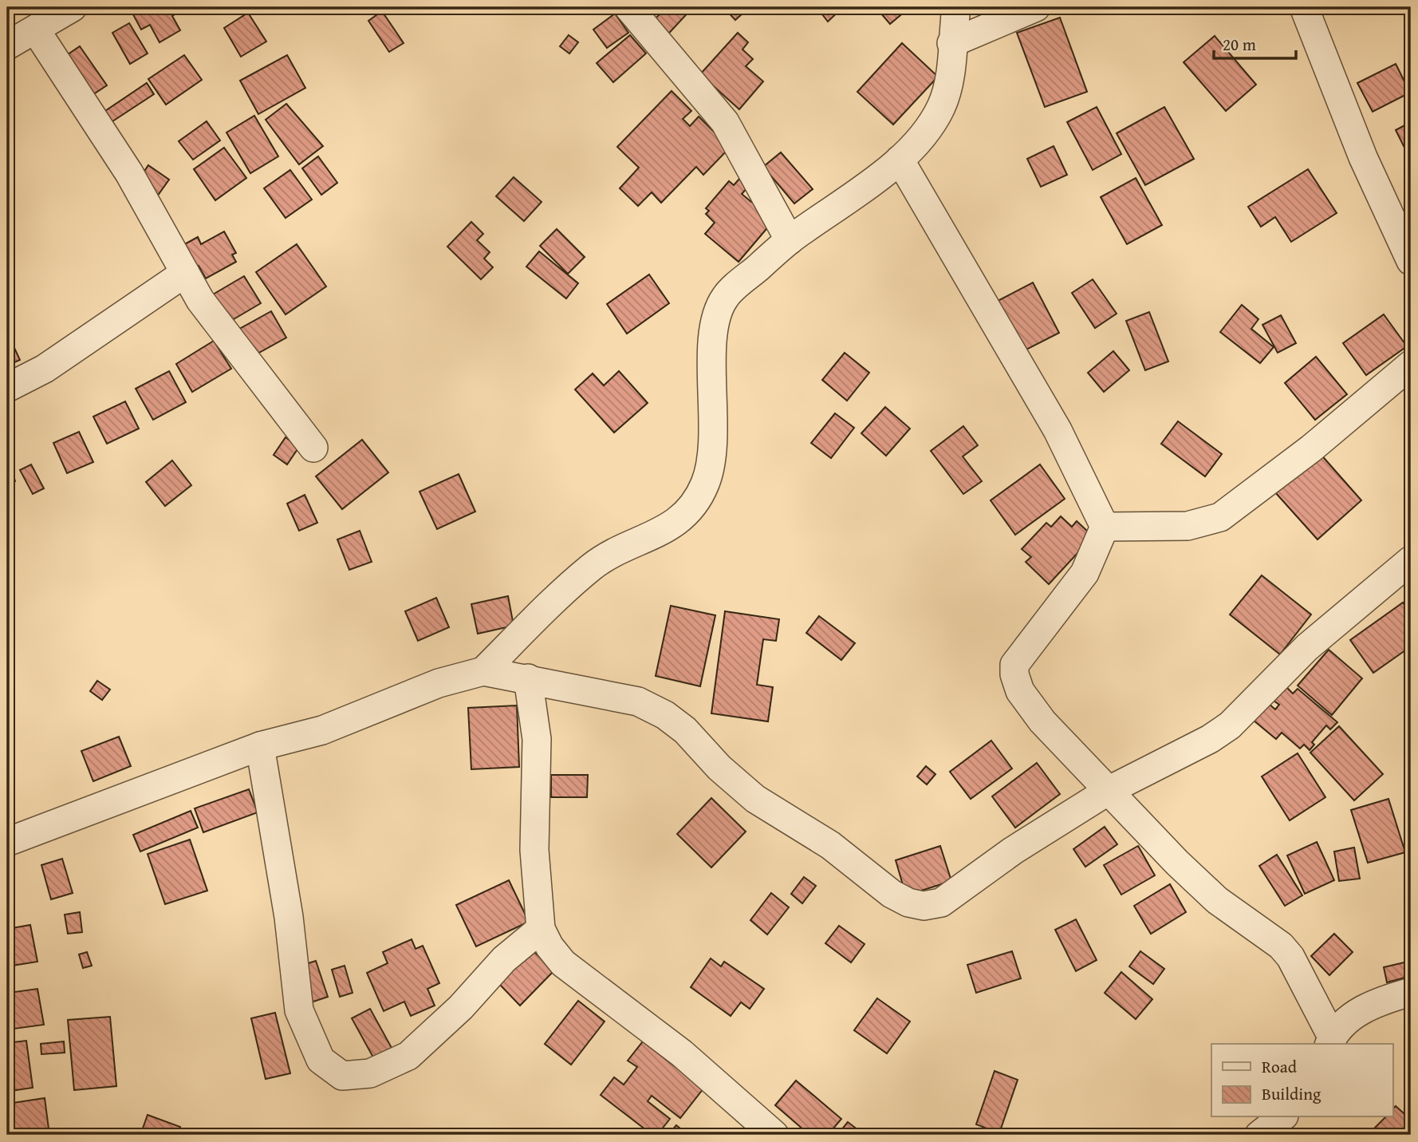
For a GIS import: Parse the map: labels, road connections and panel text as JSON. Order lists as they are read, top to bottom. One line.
{"legend":["Road","Building"],"scale_bar":"20 m"}
